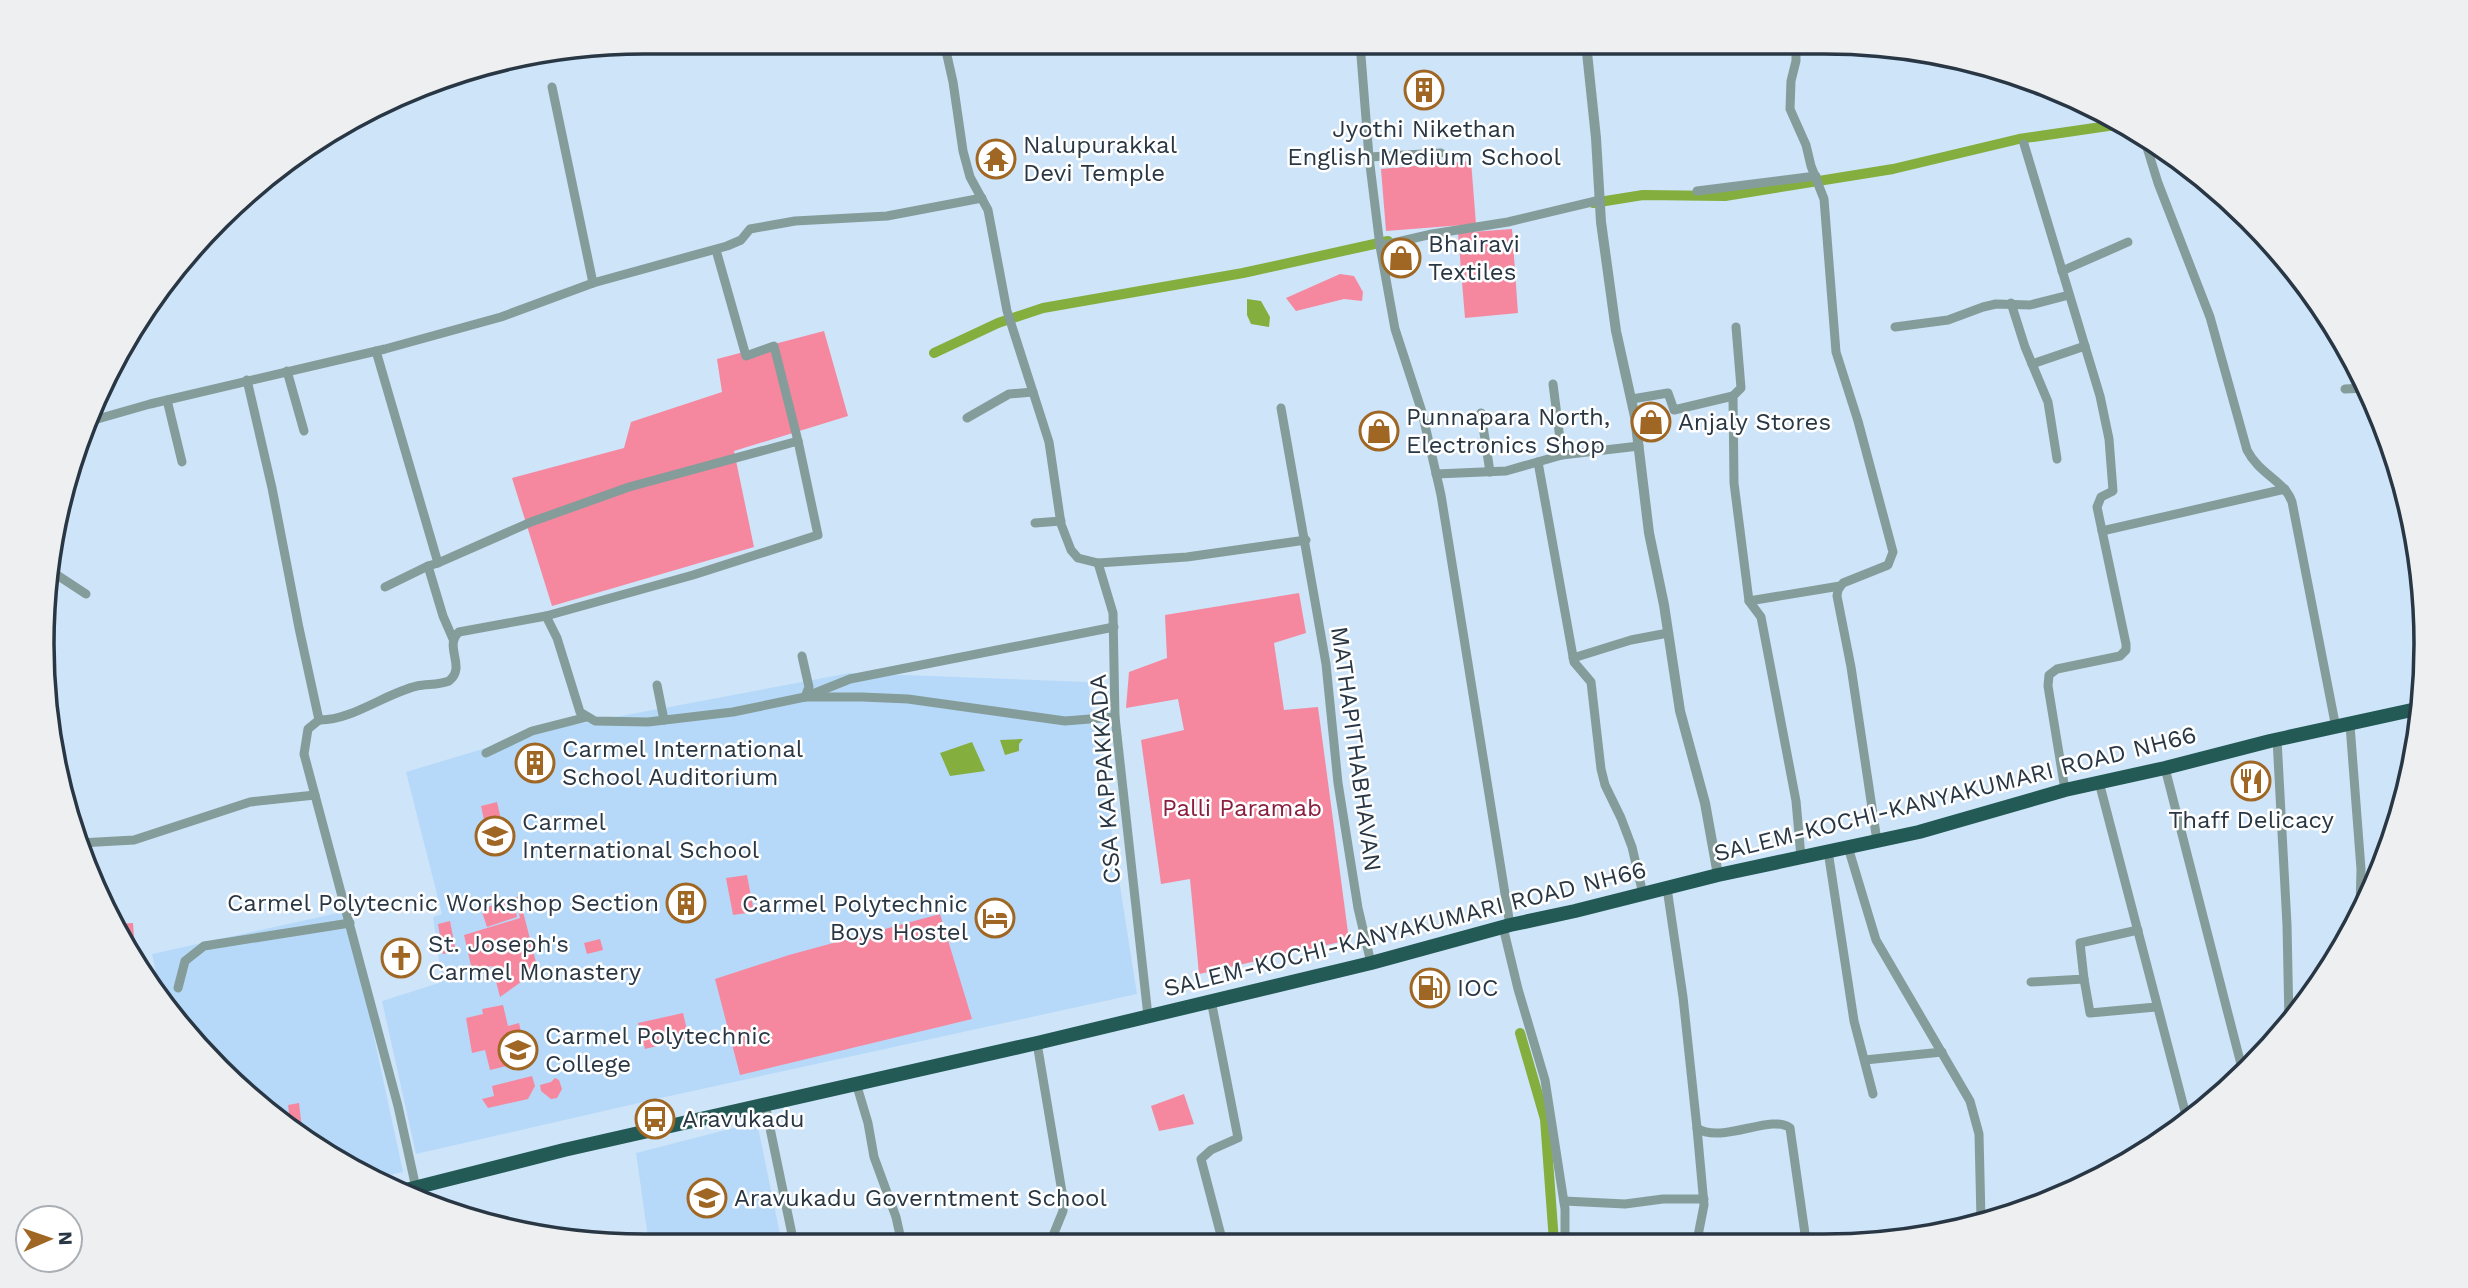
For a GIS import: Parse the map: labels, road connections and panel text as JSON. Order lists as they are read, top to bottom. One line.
{"streets":{"highway":["SALEM-KOCHI-KANYAKUMARI ROAD NH66"],"street":["MATHAPITHABHAVAN","CSA KAPPAKKADA"]},"crossings":[["MATHAPITHABHAVAN","SALEM-KOCHI-KANYAKUMARI ROAD NH66"],["CSA KAPPAKKADA","SALEM-KOCHI-KANYAKUMARI ROAD NH66"]],"parks":["Palli Paramab"],"places":{"building":["Jyothi Nikethan English Medium School","Carmel International School Auditorium","Carmel Polytecnic Workshop Section"],"temple":["Nalupurakkal Devi Temple"],"shop":["Bhairavi Textiles","Anjaly Stores","Punnapara North, Electronics Shop"],"restaurant":["Thaff Delicacy"],"school or university":["Carmel International School","Carmel Polytechnic College","Aravukadu Governtment School"],"hotel":["Carmel Polytechnic Boys Hostel"],"church":["St. Joseph's Carmel Monastery"],"fuel station":["IOC"],"bus stop":["Aravukadu"]},"north":"right"}
